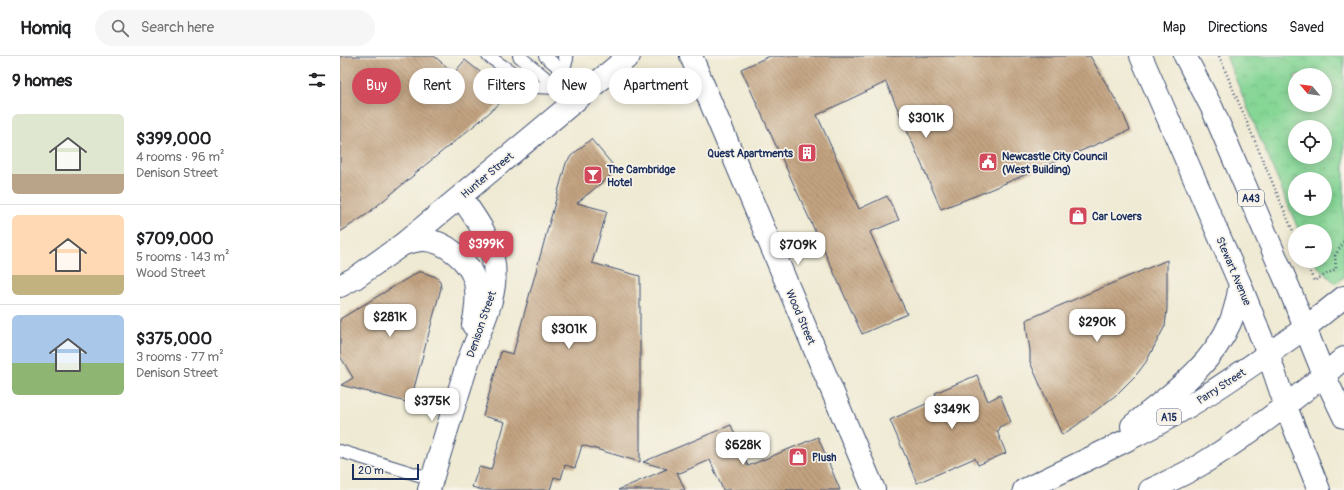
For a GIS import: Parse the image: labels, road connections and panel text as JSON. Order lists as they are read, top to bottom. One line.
{"streets":{"main road":["Hunter Street","A43","Stewart Avenue","Wood Street","Denison Street","Parry Street","A15"]},"crossings":[["Hunter Street","Denison Street"],["A43","Parry Street"],["Stewart Avenue","Parry Street"]],"places":{"building":["Quest Apartments"],"public building":["Newcastle City Council (West Building)"],"bar":["The Cambridge Hotel"],"shop":["Car Lovers","Plush"]},"scale_bar":"20 m","north":"top left","page":{"header":"Homiq","search":"Search here","nav":["Map","Directions","Saved"],"heading":"9 homes","map_buttons":["+","−"],"chip":["Buy","Rent","Filters","New","Apartment"],"list":[{"name":"$399,000","note":"4 rooms · 96 m² · Denison Street"},{"name":"$709,000","note":"5 rooms · 143 m² · Wood Street"},{"name":"$375,000","note":"3 rooms · 77 m² · Denison Street"}],"price":["$301K","$399K","$709K","$281K","$290K","$301K","$375K","$349K","$628K"],"scale":"20 m"}}
